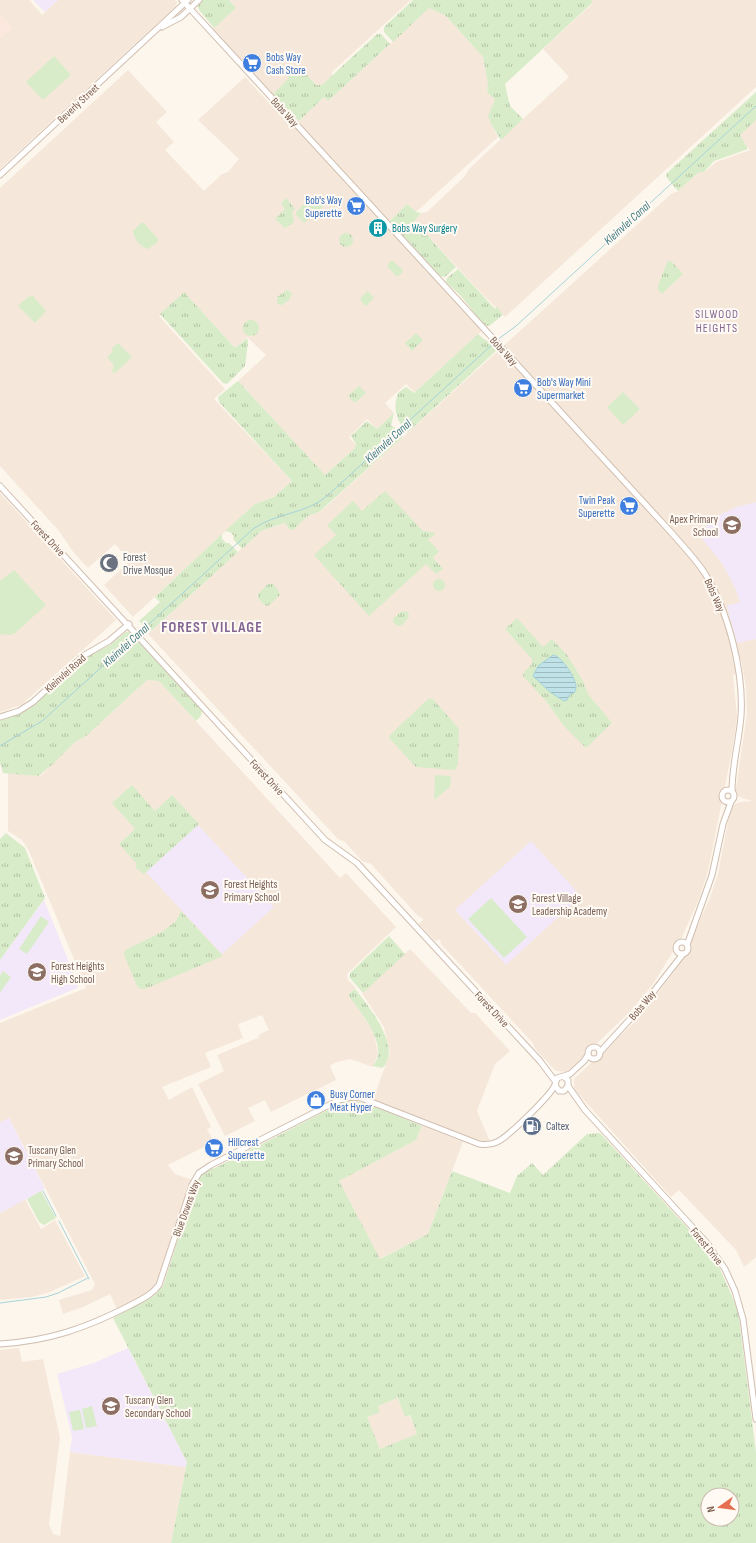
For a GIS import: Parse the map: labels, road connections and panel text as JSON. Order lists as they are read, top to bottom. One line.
{"streets":{"street":["Beverly Street","Bobs Way","Forest Drive","Kleinvlei Road","Blue Downs Way"]},"crossings":[["Beverly Street","Bobs Way"],["Forest Drive","Kleinvlei Road"],["Forest Drive","Blue Downs Way"]],"districts":["SILWOOD HEIGHTS","FOREST VILLAGE"],"water":["Kleinvlei Canal"],"places":{"supermarket":["Bobs Way Cash Store","Bob's Way Superette","Bob's Way Mini Supermarket","Twin Peak Superette","Hillcrest Superette"],"building":["Bobs Way Surgery"],"school or university":["Apex Primary School","Forest Heights Primary School","Forest Village Leadership Academy","Forest Heights High School","Tuscany Glen Primary School","Tuscany Glen Secondary School"],"mosque":["Forest Drive Mosque"],"shop":["Busy Corner Meat Hyper"],"fuel station":["Caltex"]},"north":"left"}
